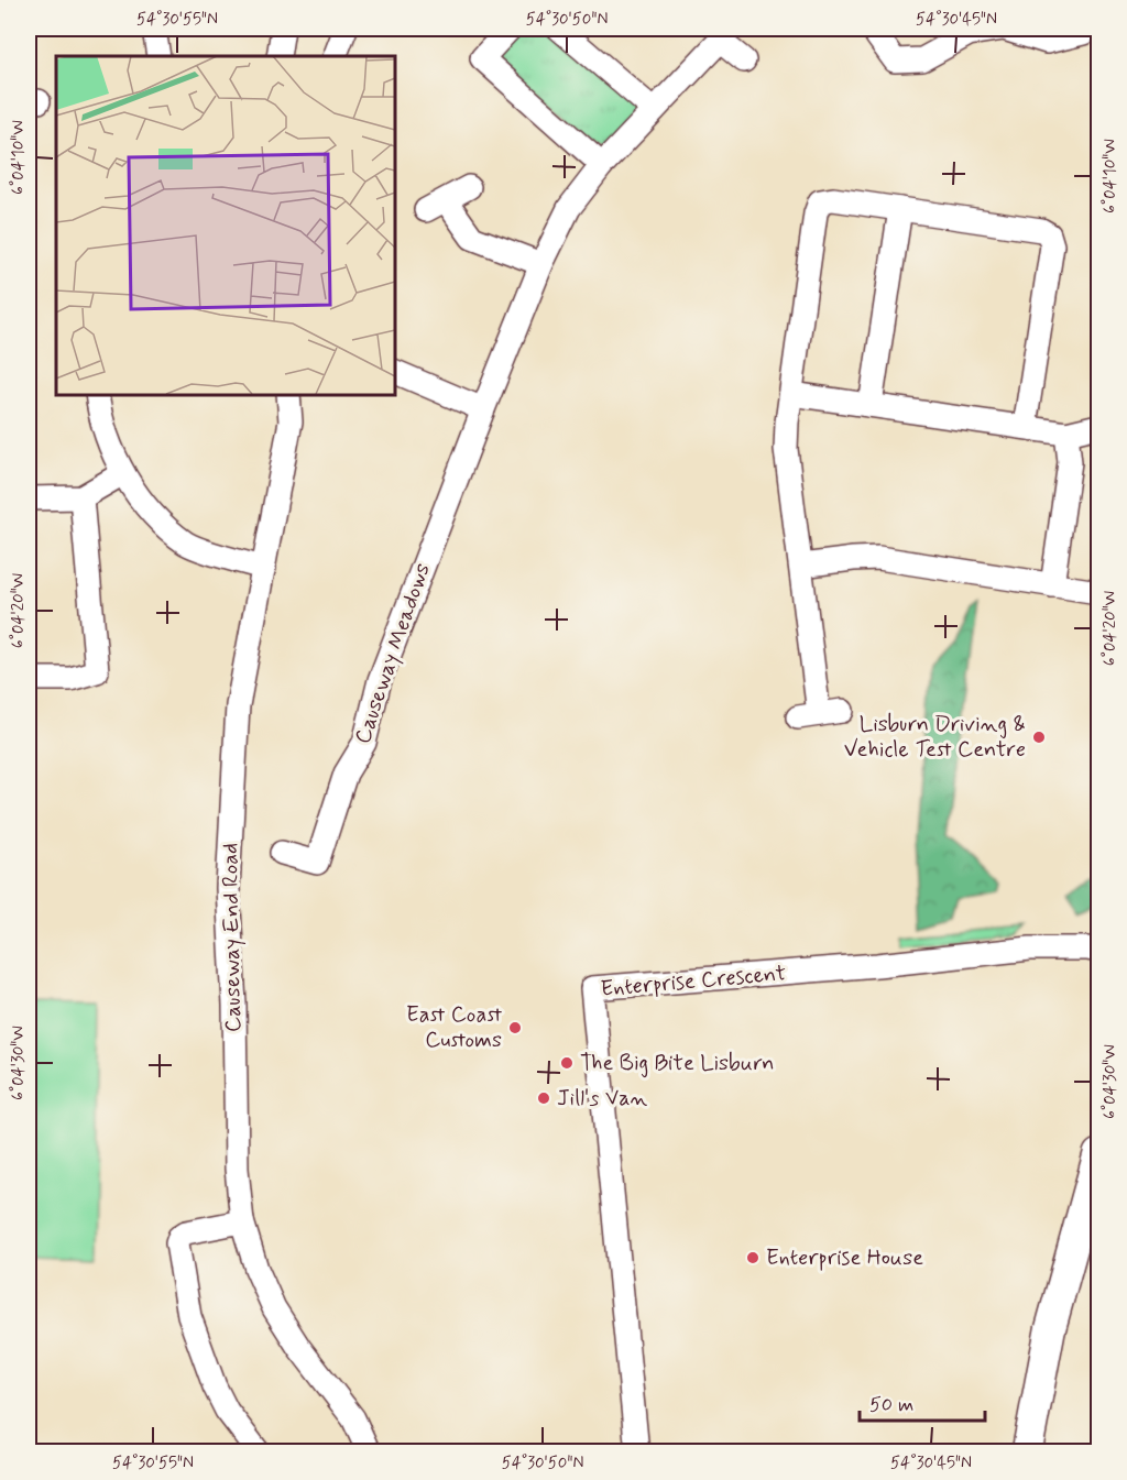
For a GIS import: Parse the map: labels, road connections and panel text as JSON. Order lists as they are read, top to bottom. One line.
{"streets":{"street":["Causeway Meadows","Causeway End Road","Enterprise Crescent"]},"places":["Lisburn Driving & Vehicle Test Centre","East Coast Customs","The Big Bite Lisburn","Jill's Van","Enterprise House"],"scale_bar":"50 m","coordinates":["54°30'55\"N","54°30'50\"N","54°30'45\"N","6°04'10\"W","6°04'20\"W","6°04'30\"W"]}
